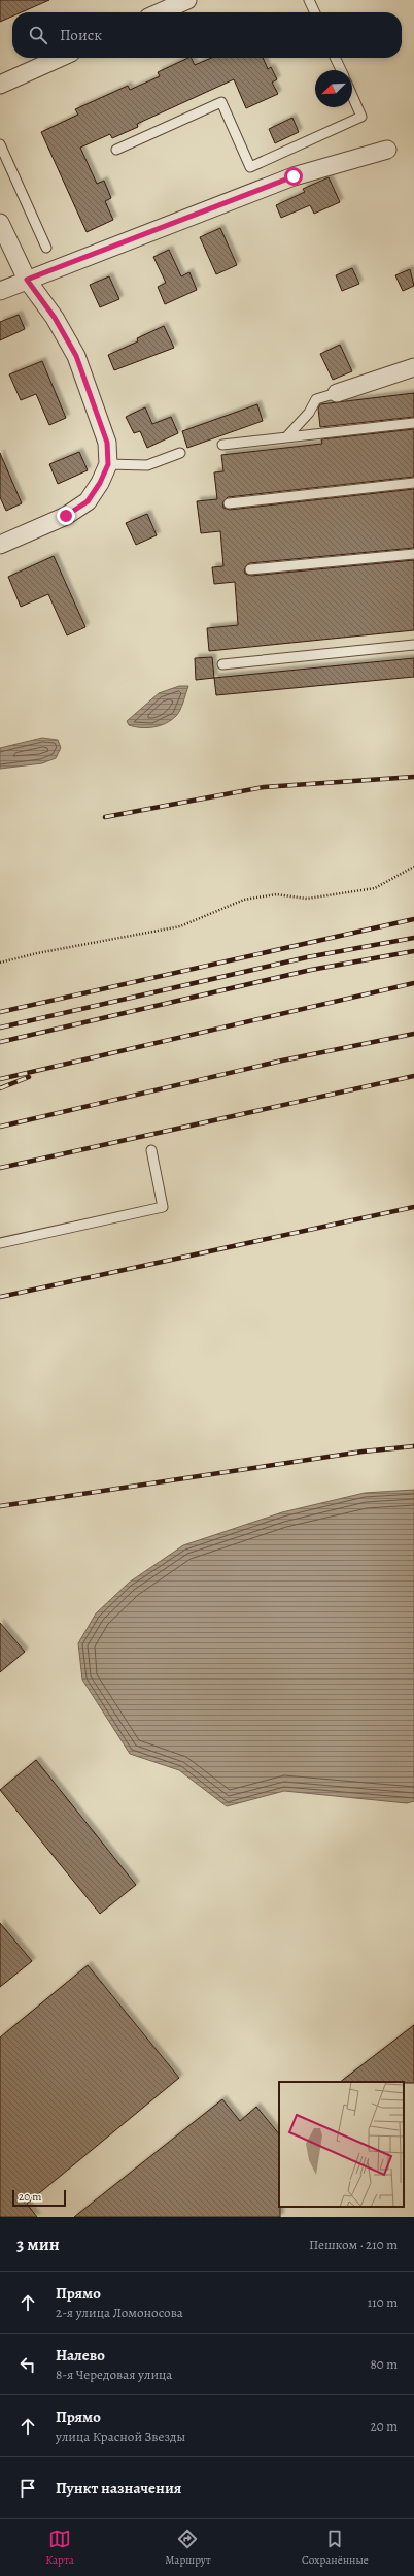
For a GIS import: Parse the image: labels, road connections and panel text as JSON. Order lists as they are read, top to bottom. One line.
{"scale_bar":"20 m","north":"bottom left","page":{"search":"Поиск","scale":"20 m","heading":["3 мин","Пешком · 210 m"],"list":[["Прямо","2-я улица Ломоносова","110 m"],["Налево","8-я Чередовая улица","80 m"],["Прямо","улица Красной Звезды","20 m"],"Пункт назначения"],"nav":["Карта","Маршрут","Сохранённые"]}}
